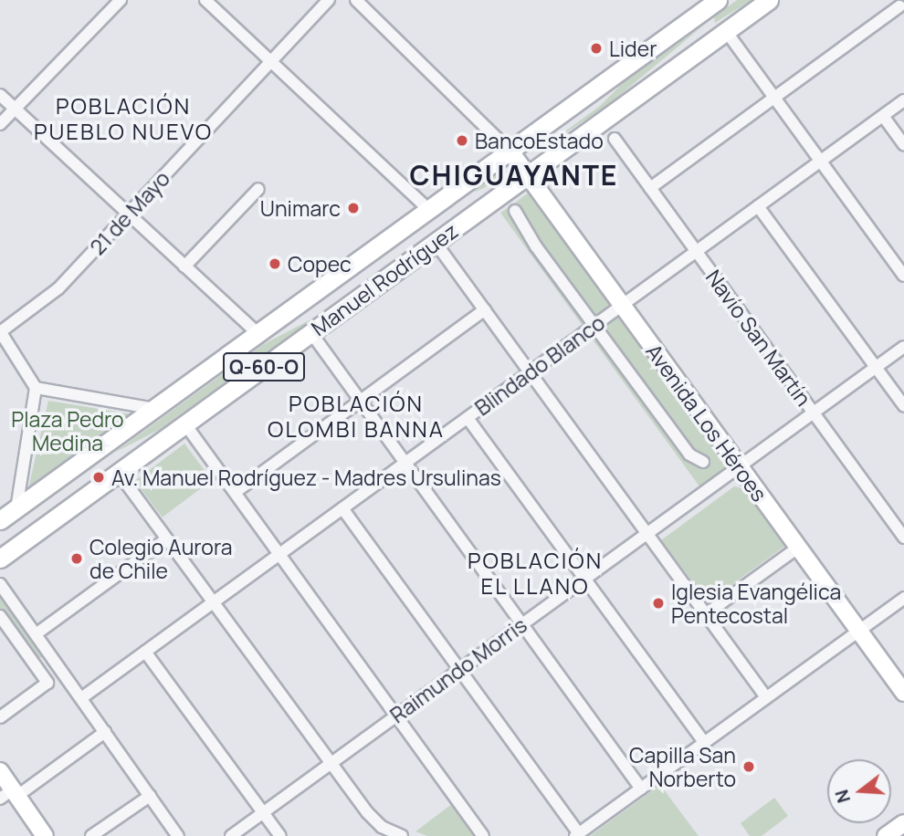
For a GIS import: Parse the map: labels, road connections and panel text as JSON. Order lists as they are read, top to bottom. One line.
{"streets":{"main road":["Manuel Rodríguez","Q-60-O"],"street":["21 de Mayo","Navío San Martín","Blindado Blanco","Avenida Los Héroes","Raimundo Morris"]},"crossings":[["Manuel Rodríguez","Avenida Los Héroes"],["Navío San Martín","Blindado Blanco"],["Navío San Martín","Raimundo Morris"],["Blindado Blanco","Avenida Los Héroes"],["Avenida Los Héroes","Raimundo Morris"]],"districts":["POBLACIÓN PUEBLO NUEVO","CHIGUAYANTE","POBLACIÓN OLOMBI BANNA","POBLACIÓN EL LLANO"],"parks":["Plaza Pedro Medina"],"places":["Lider","BancoEstado","Unimarc","Copec","Av. Manuel Rodríguez - Madres Ursulinas","Colegio Aurora de Chile","Iglesia Evangélica Pentecostal","Capilla San Norberto"],"north":"left"}
